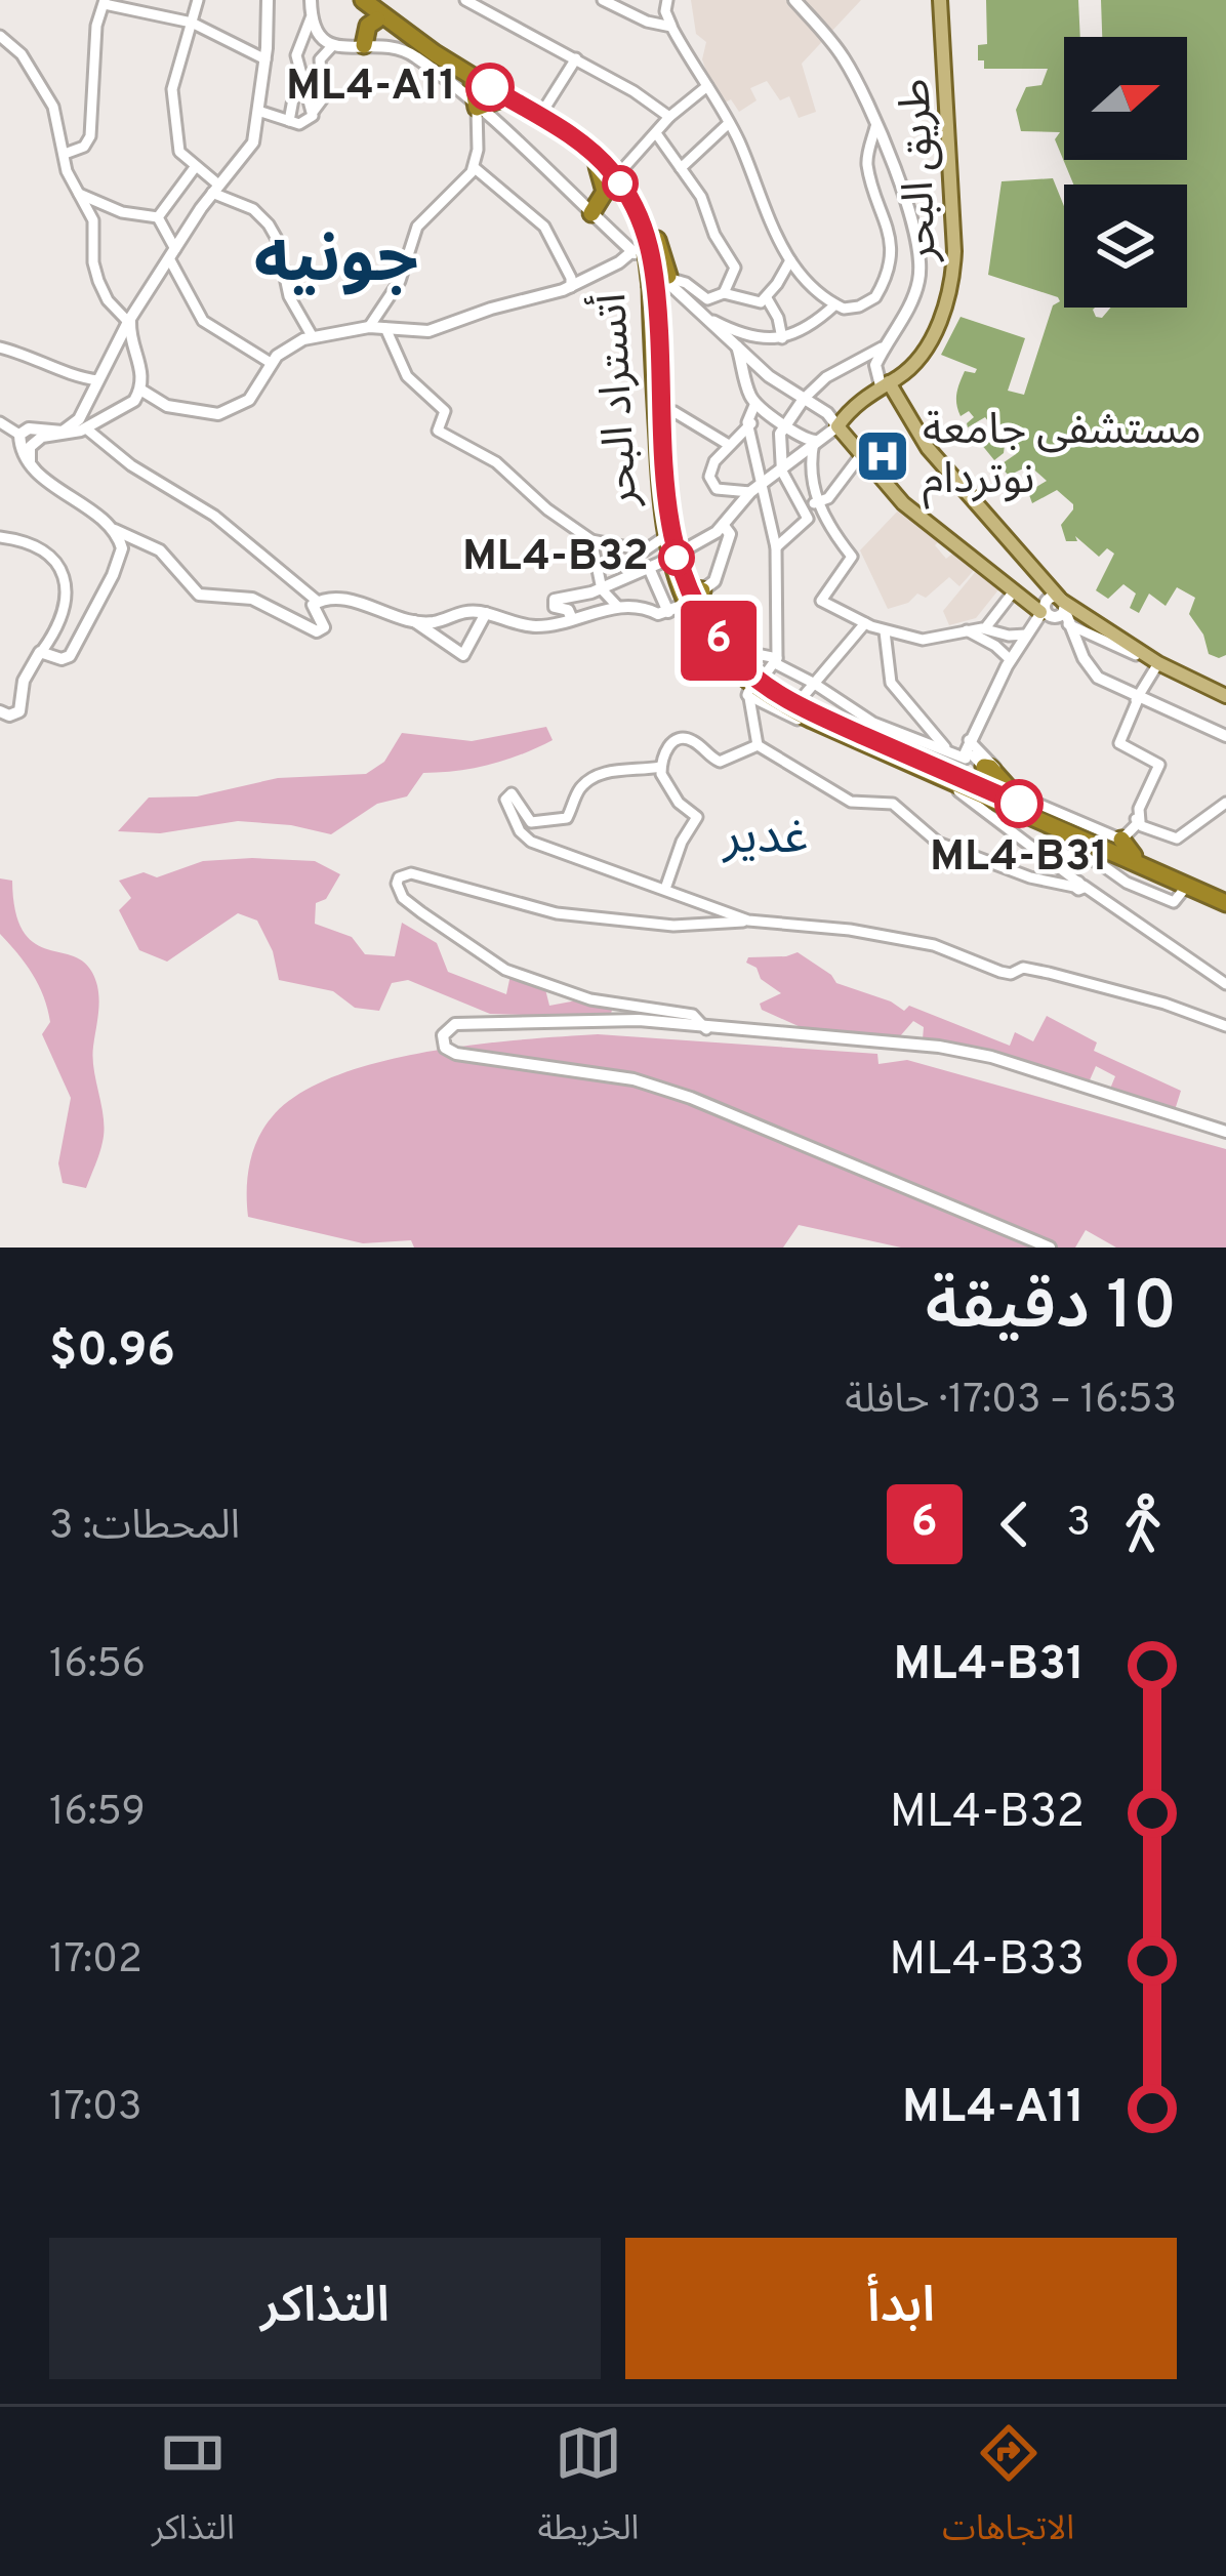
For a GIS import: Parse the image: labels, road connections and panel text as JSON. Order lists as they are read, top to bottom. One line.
{"streets":{"highway":["أتستراد البحر"],"main road":["طريق البحر"]},"districts":["جونيه","غدير"],"places":{"other":["ML4-A11","ML4-B32","ML4-B31"],"hospital":["مستشفى جامعة نوتردام"]},"lines":["bus line 6"],"north":"right","page":{"on_map":"6","heading":["10 دقيقة","16:53 – 17:03 · حافلة","$0.96"],"legs":["3","6","المحطات: 3"],"list":[{"name":"ML4-B31","value":"16:56"},{"name":"ML4-B32","value":"16:59"},{"name":"ML4-B33","value":"17:02"},{"name":"ML4-A11","value":"17:03"}],"buttons":["ابدأ","التذاكر"],"tabs":["الاتجاهات","الخريطة","التذاكر"]}}
